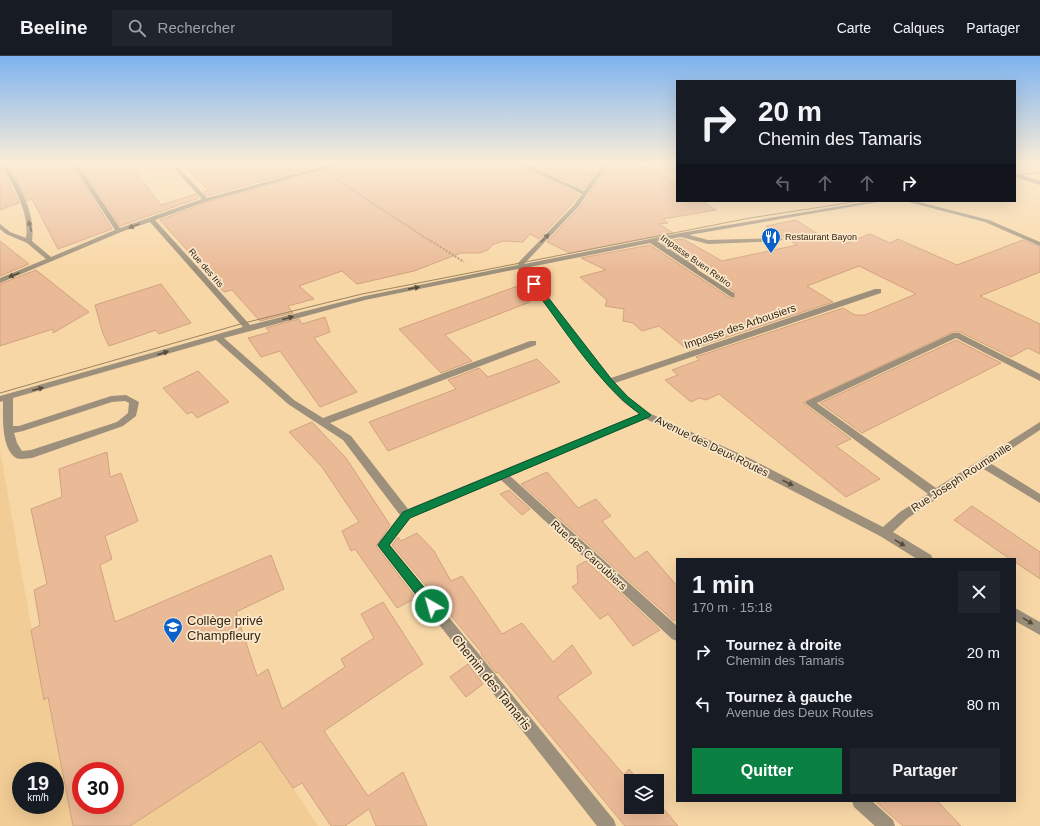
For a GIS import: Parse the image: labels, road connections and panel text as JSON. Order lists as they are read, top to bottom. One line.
{"streets":{"street":["Impasse Buen Retiro","Rue des Iris","Impasse des Arbousiers","Avenue des Deux Routes","Rue Joseph Roumanille","Rue des Caroubiers","Chemin des Tamaris"]},"crossings":[["Impasse des Arbousiers","Avenue des Deux Routes"],["Avenue des Deux Routes","Rue Joseph Roumanille"],["Avenue des Deux Routes","Chemin des Tamaris"],["Rue des Caroubiers","Chemin des Tamaris"]],"one_way":["Avenue des Deux Routes"],"places":{"restaurant":["Restaurant Bayon"],"school or university":["Collège privé Champfleury"]},"page":{"header":"Beeline","search":"Rechercher","nav":["Carte","Calques","Partager"],"turn":["20 m","Chemin des Tamaris"],"heading":["1 min","170 m · 15:18"],"list":[{"name":"Tournez à droite","note":"Chemin des Tamaris","value":"20 m"},{"name":"Tournez à gauche","note":"Avenue des Deux Routes","value":"80 m"}],"buttons":["Quitter","Partager"],"speed":"19 km/h","limit":"30"}}
